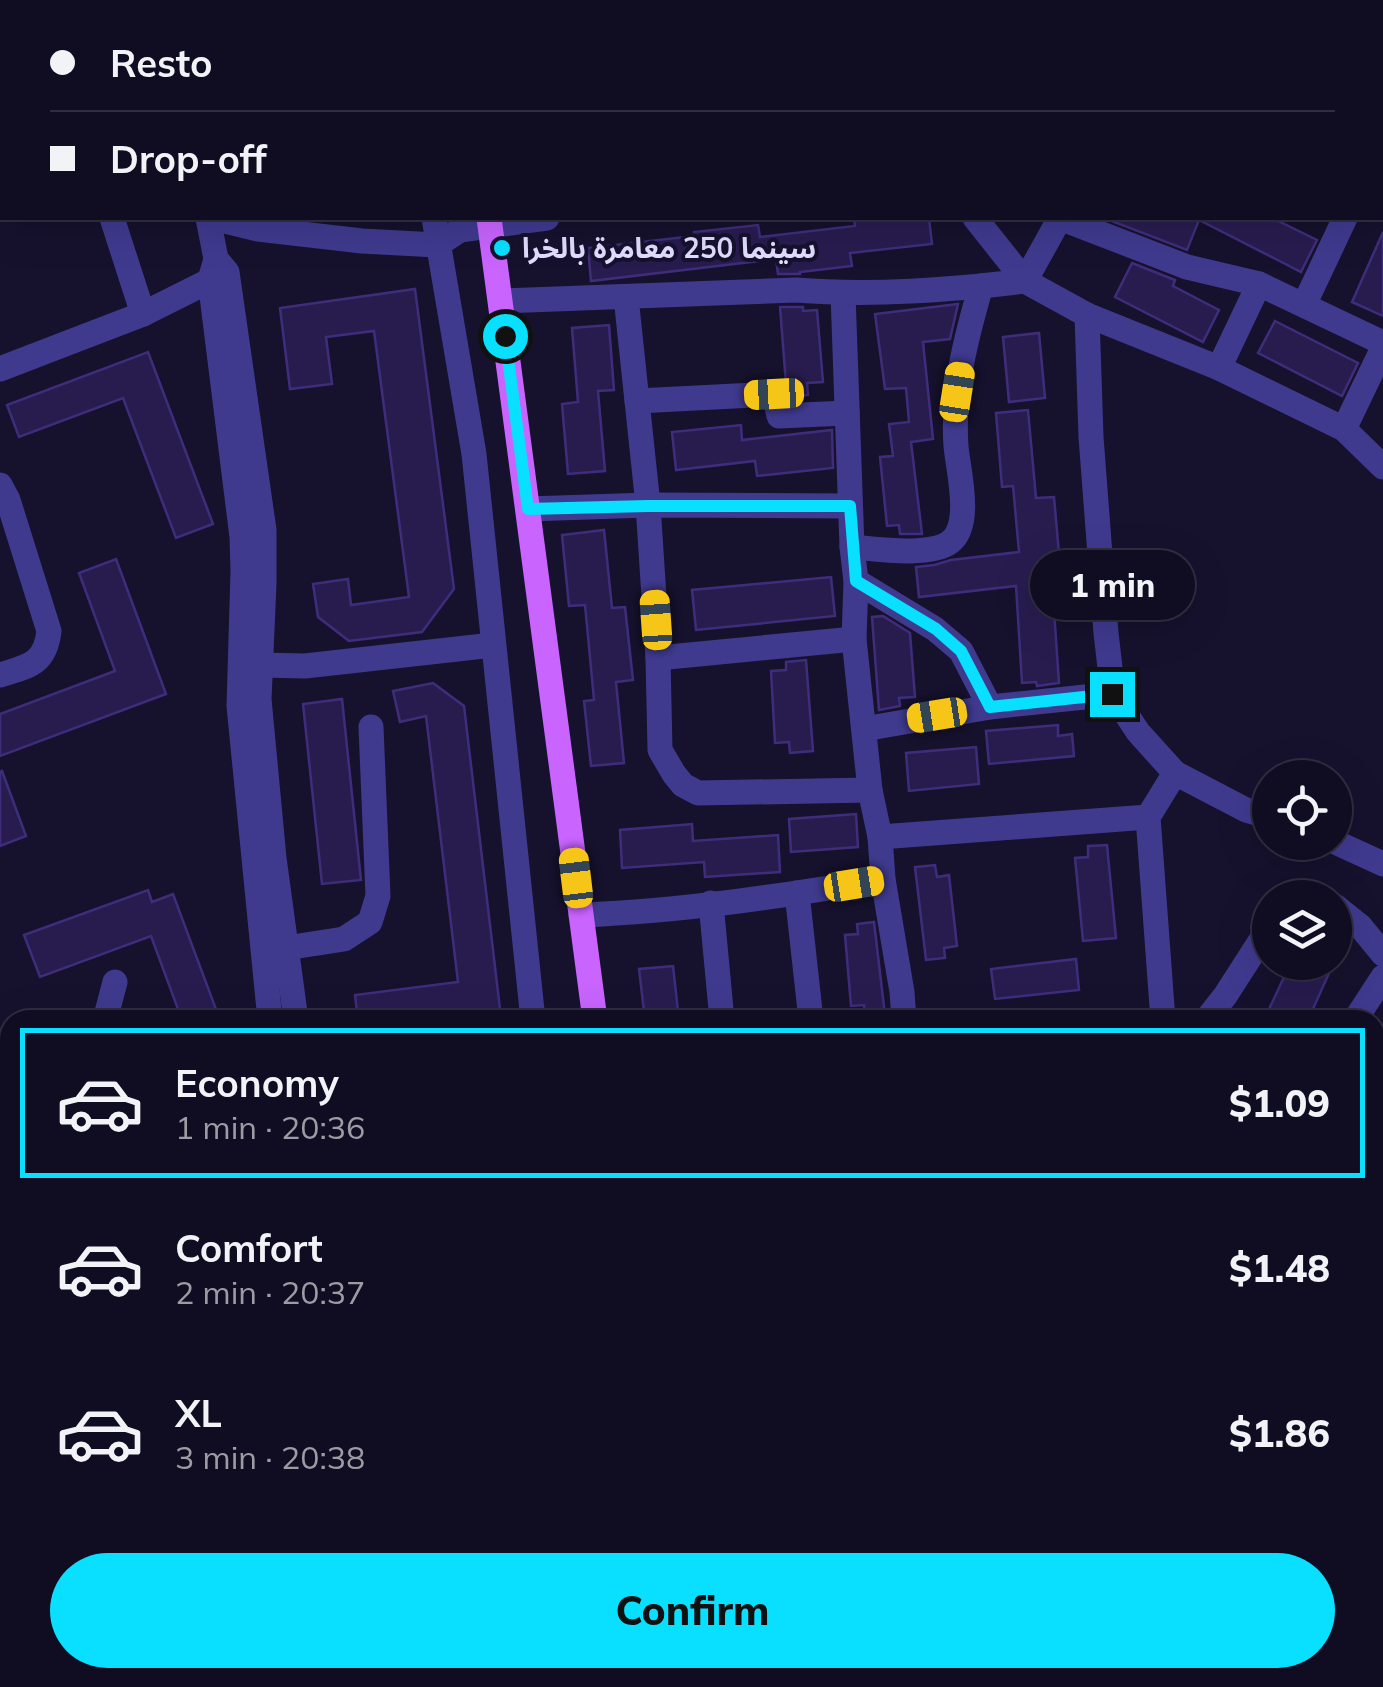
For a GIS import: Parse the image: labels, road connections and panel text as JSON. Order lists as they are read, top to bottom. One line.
{"places":["سينما 250 معامرة بالخرا"],"page":{"banner":["Resto","Drop-off"],"bubble":"1 min","list":[{"name":"Economy","note":"1 min · 20:36","value":"$1.09"},{"name":"Comfort","note":"2 min · 20:37","value":"$1.48"},{"name":"XL","note":"3 min · 20:38","value":"$1.86"}],"buttons":"Confirm"}}
